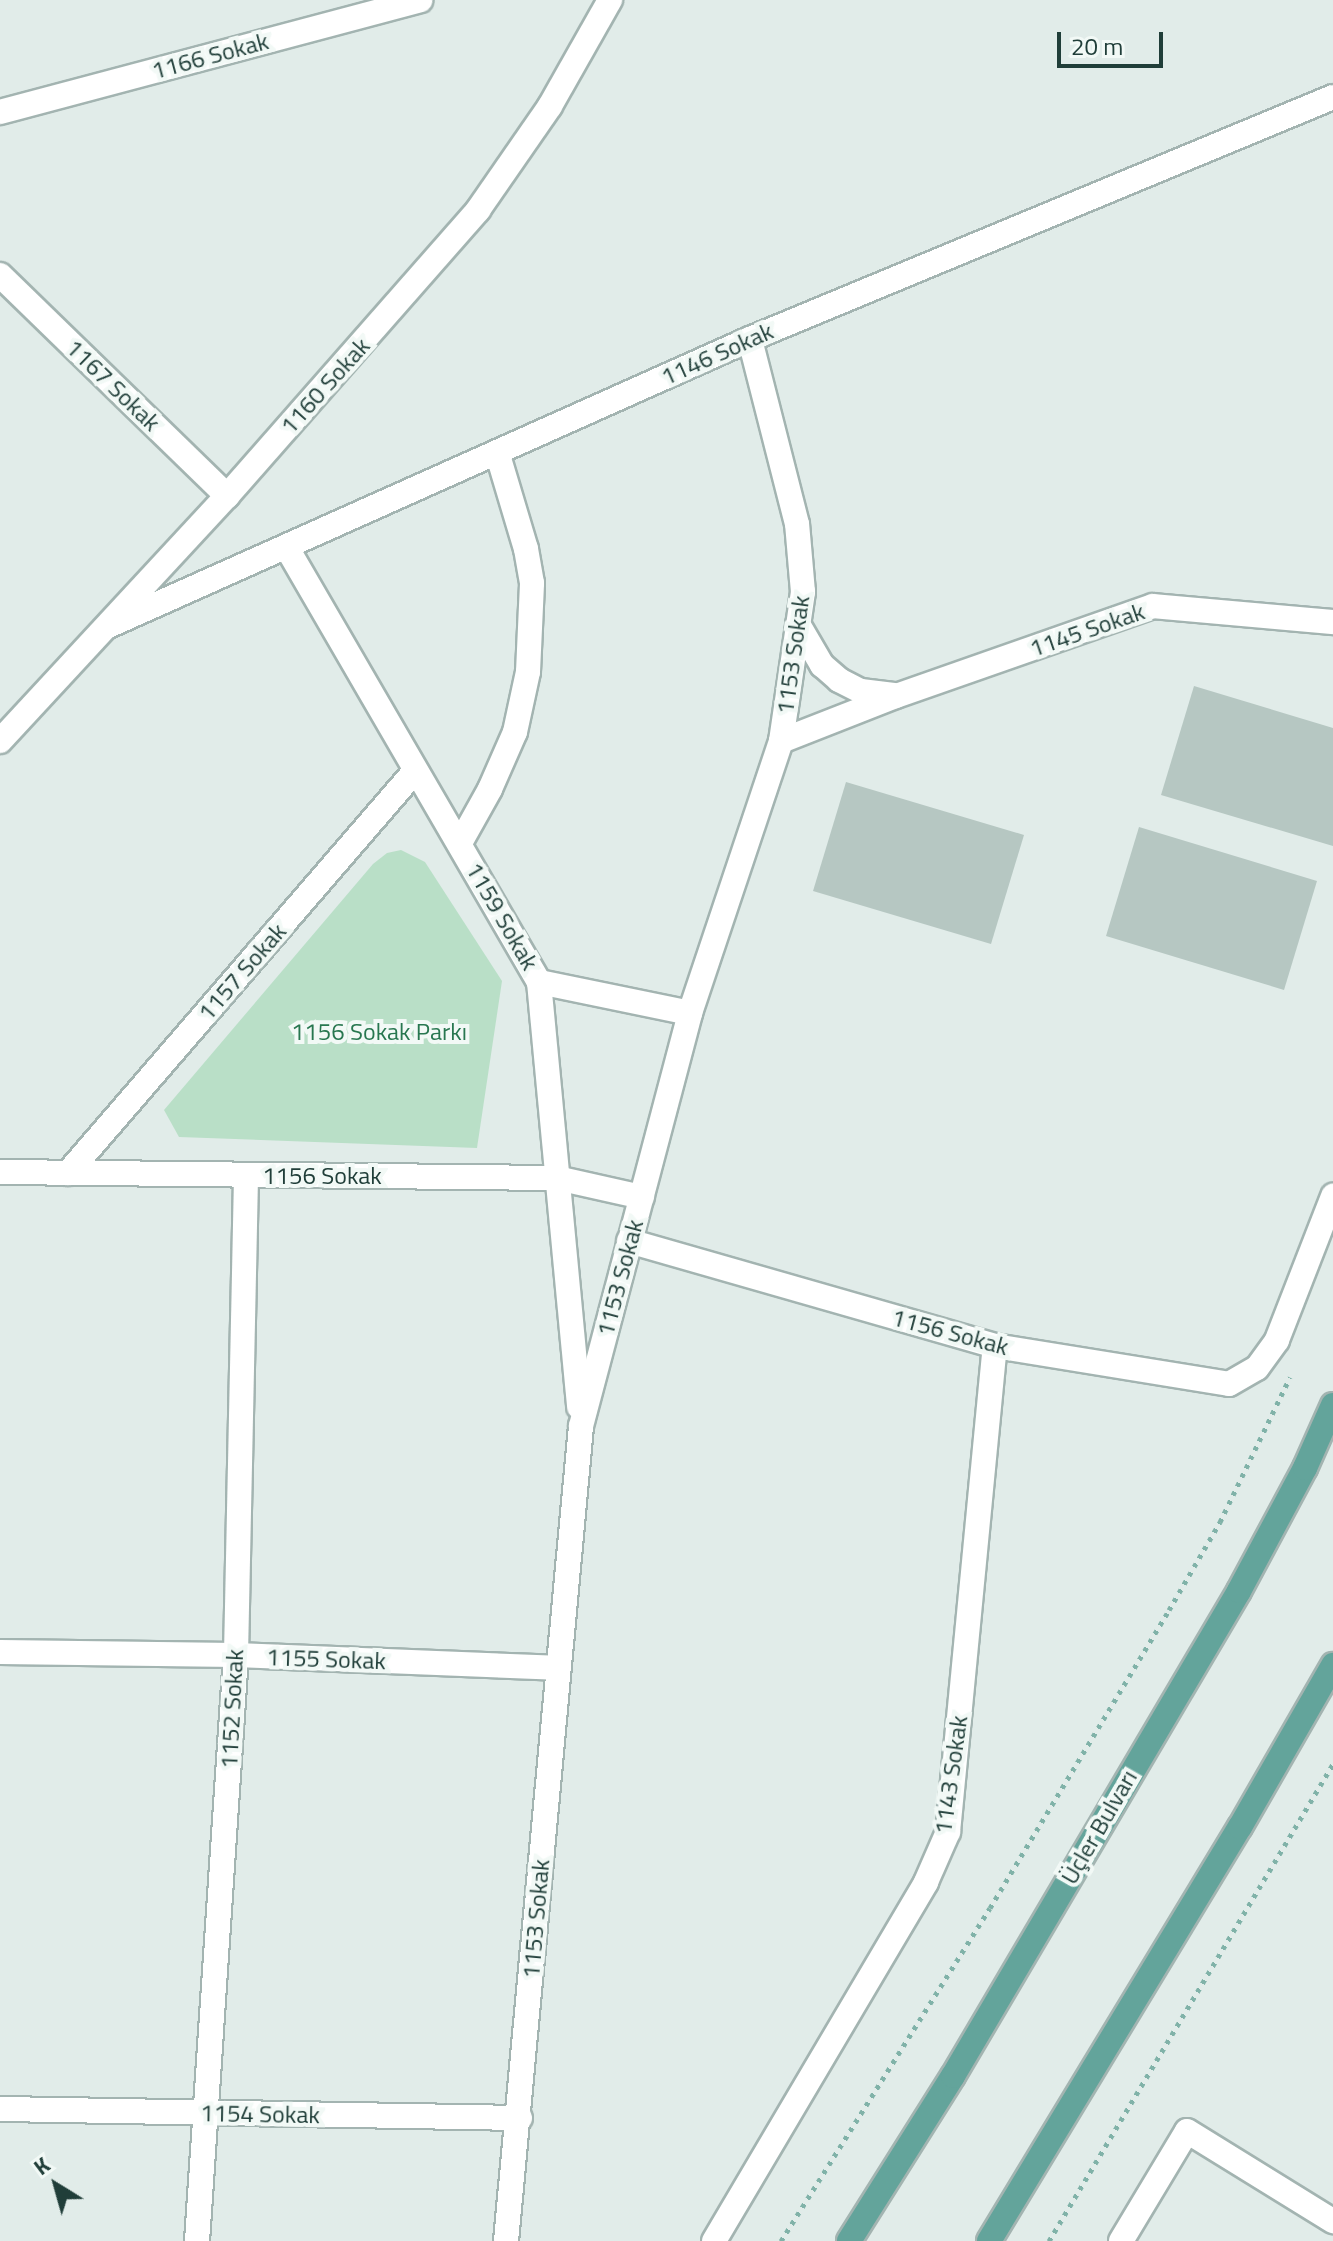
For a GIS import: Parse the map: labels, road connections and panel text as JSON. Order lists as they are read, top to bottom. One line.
{"streets":{"main road":["Üçler Bulvarı"],"street":["1166 Sokak","1146 Sokak","1167 Sokak","1160 Sokak","1145 Sokak","1153 Sokak","1159 Sokak","1157 Sokak","1156 Sokak","1155 Sokak","1152 Sokak","1143 Sokak","1154 Sokak"]},"crossings":[["1146 Sokak","1160 Sokak"],["1146 Sokak","1153 Sokak"],["1146 Sokak","1159 Sokak"],["1167 Sokak","1160 Sokak"],["1145 Sokak","1153 Sokak"],["1153 Sokak","1159 Sokak"],["1153 Sokak","1156 Sokak"],["1153 Sokak","1155 Sokak"],["1153 Sokak","1154 Sokak"],["1159 Sokak","1157 Sokak"],["1159 Sokak","1156 Sokak"],["1157 Sokak","1156 Sokak"],["1156 Sokak","1152 Sokak"],["1156 Sokak","1143 Sokak"],["1155 Sokak","1152 Sokak"],["1152 Sokak","1154 Sokak"]],"parks":["1156 Sokak Parkı"],"scale_bar":"20 m","north":"top left"}
